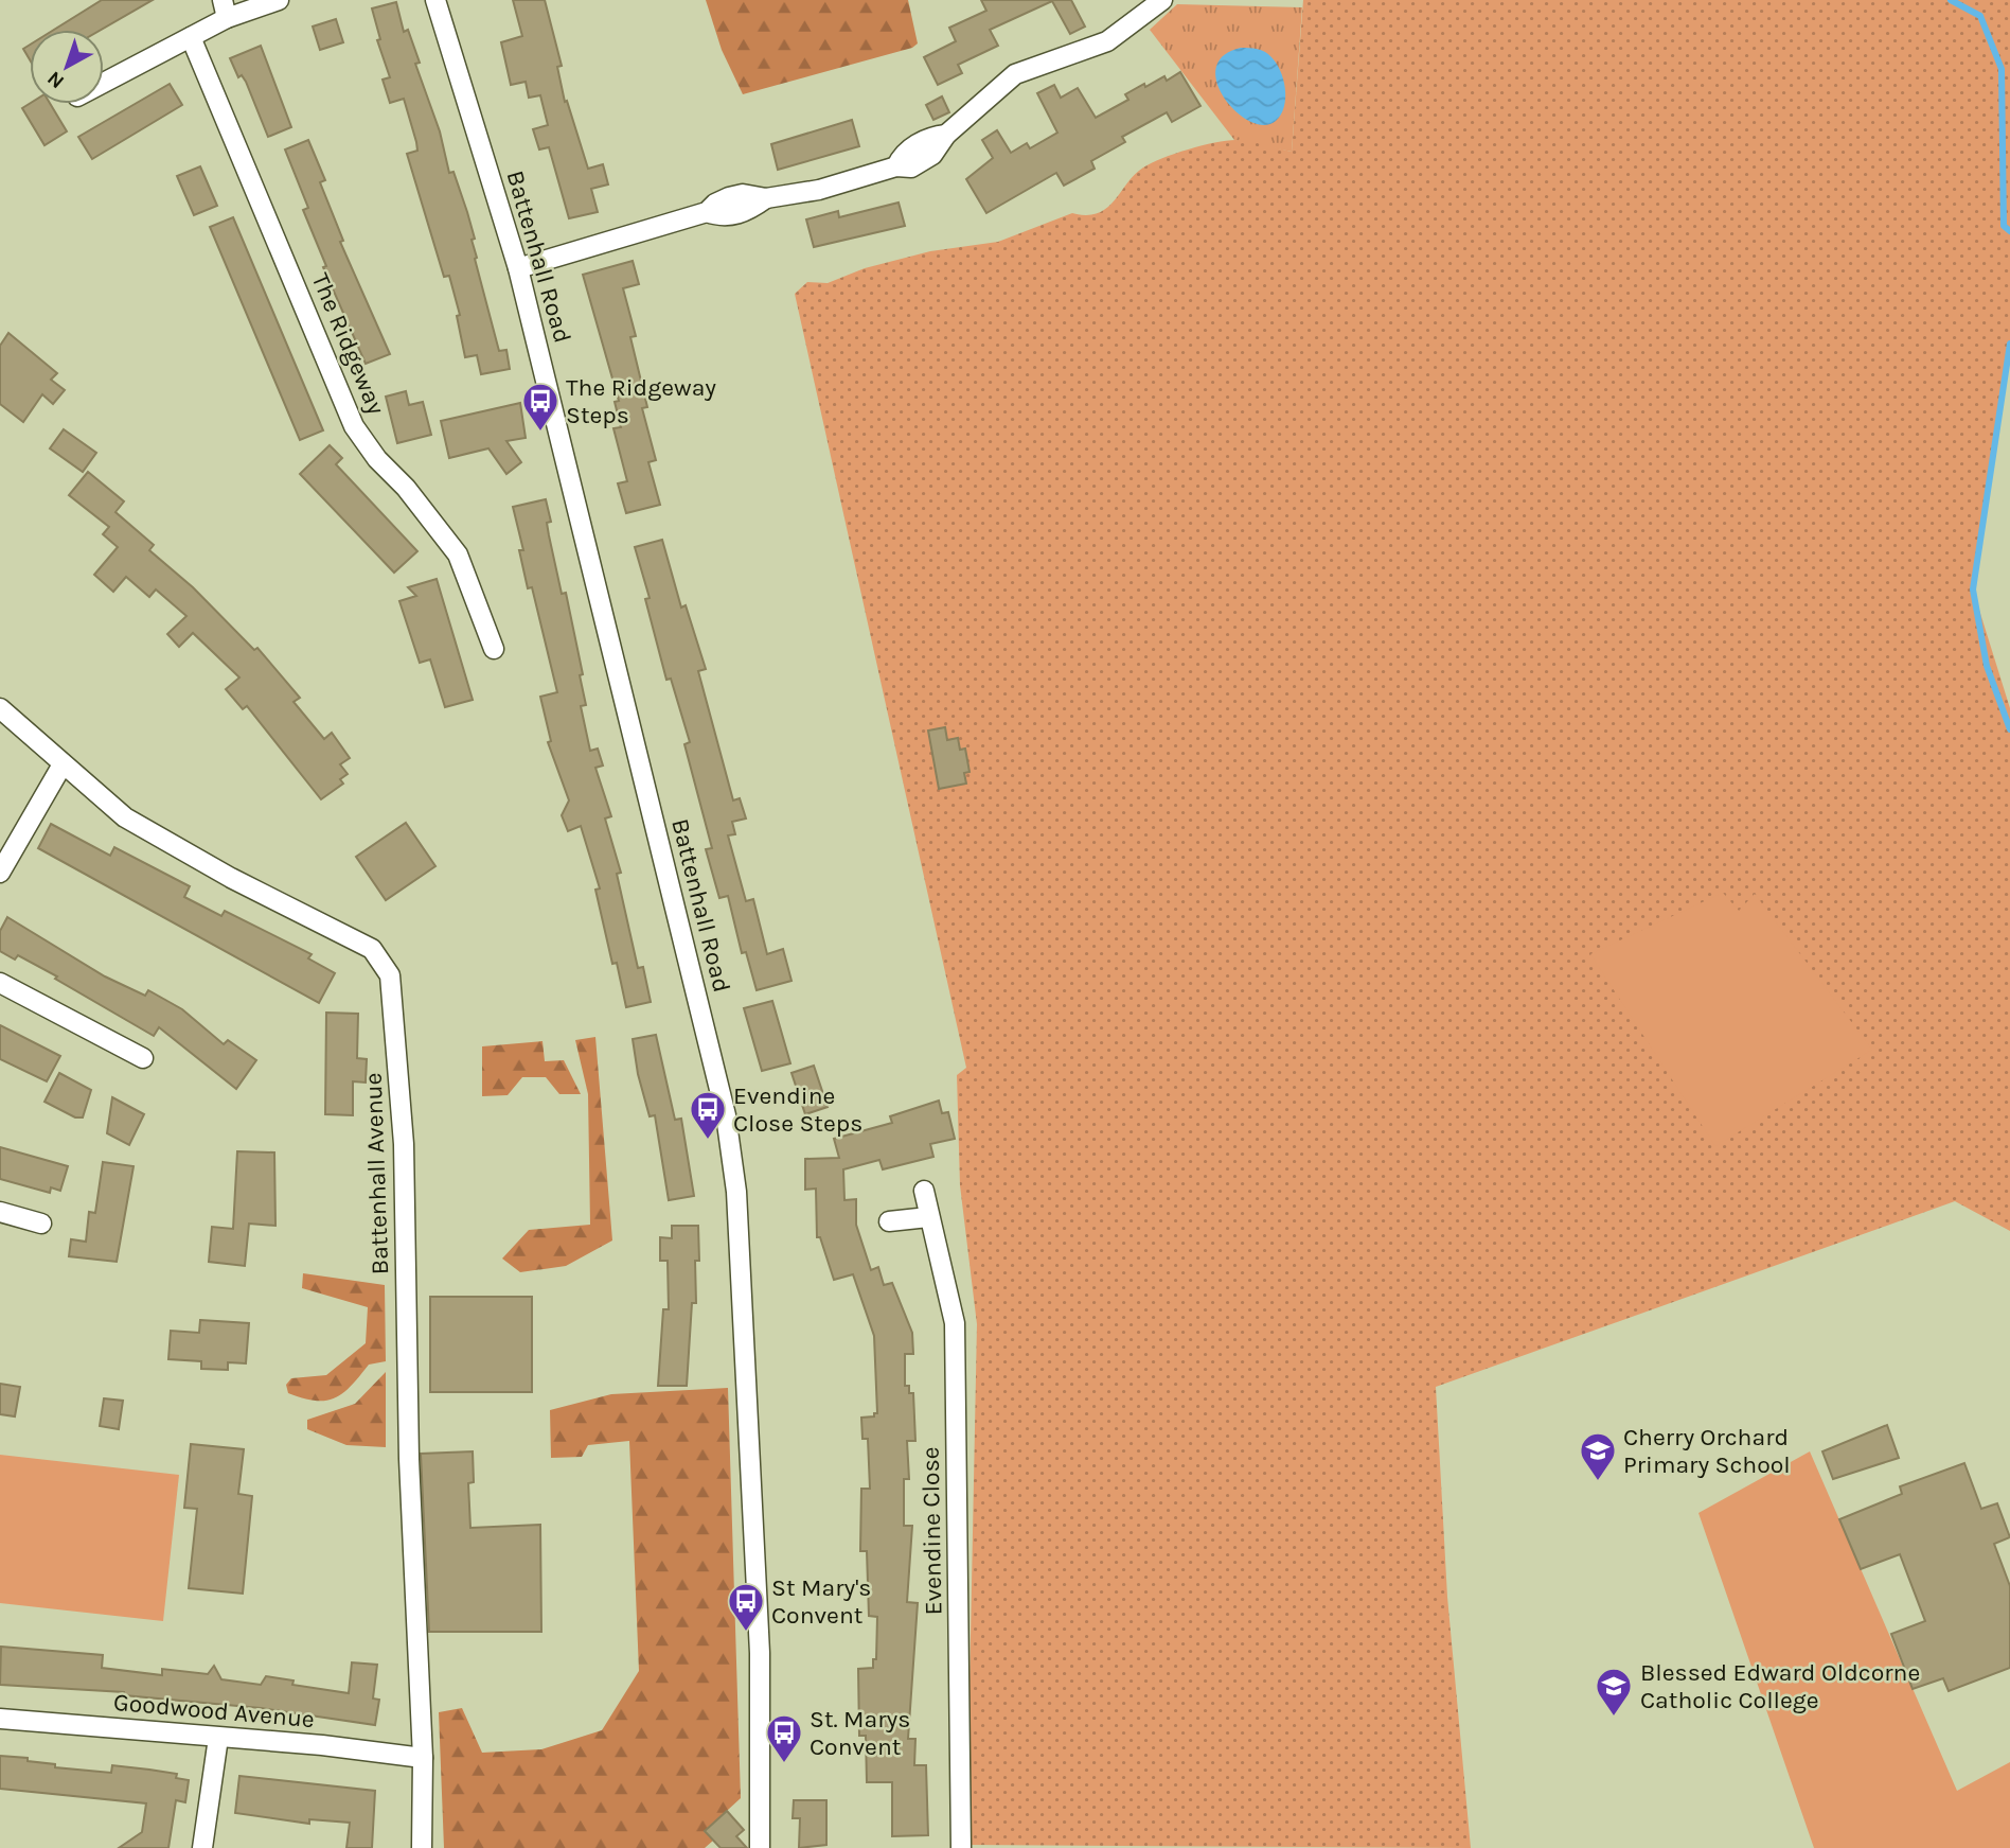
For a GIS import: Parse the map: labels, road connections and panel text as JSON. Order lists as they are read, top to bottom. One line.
{"streets":{"street":["Battenhall Road","The Ridgeway","Battenhall Avenue","Evendine Close","Goodwood Avenue"]},"crossings":[["Battenhall Avenue","Goodwood Avenue"]],"places":{"bus stop":["The Ridgeway Steps","Evendine Close Steps","St Mary's Convent","St. Marys Convent"],"school or university":["Cherry Orchard Primary School","Blessed Edward Oldcorne Catholic College"]},"north":"bottom left"}
